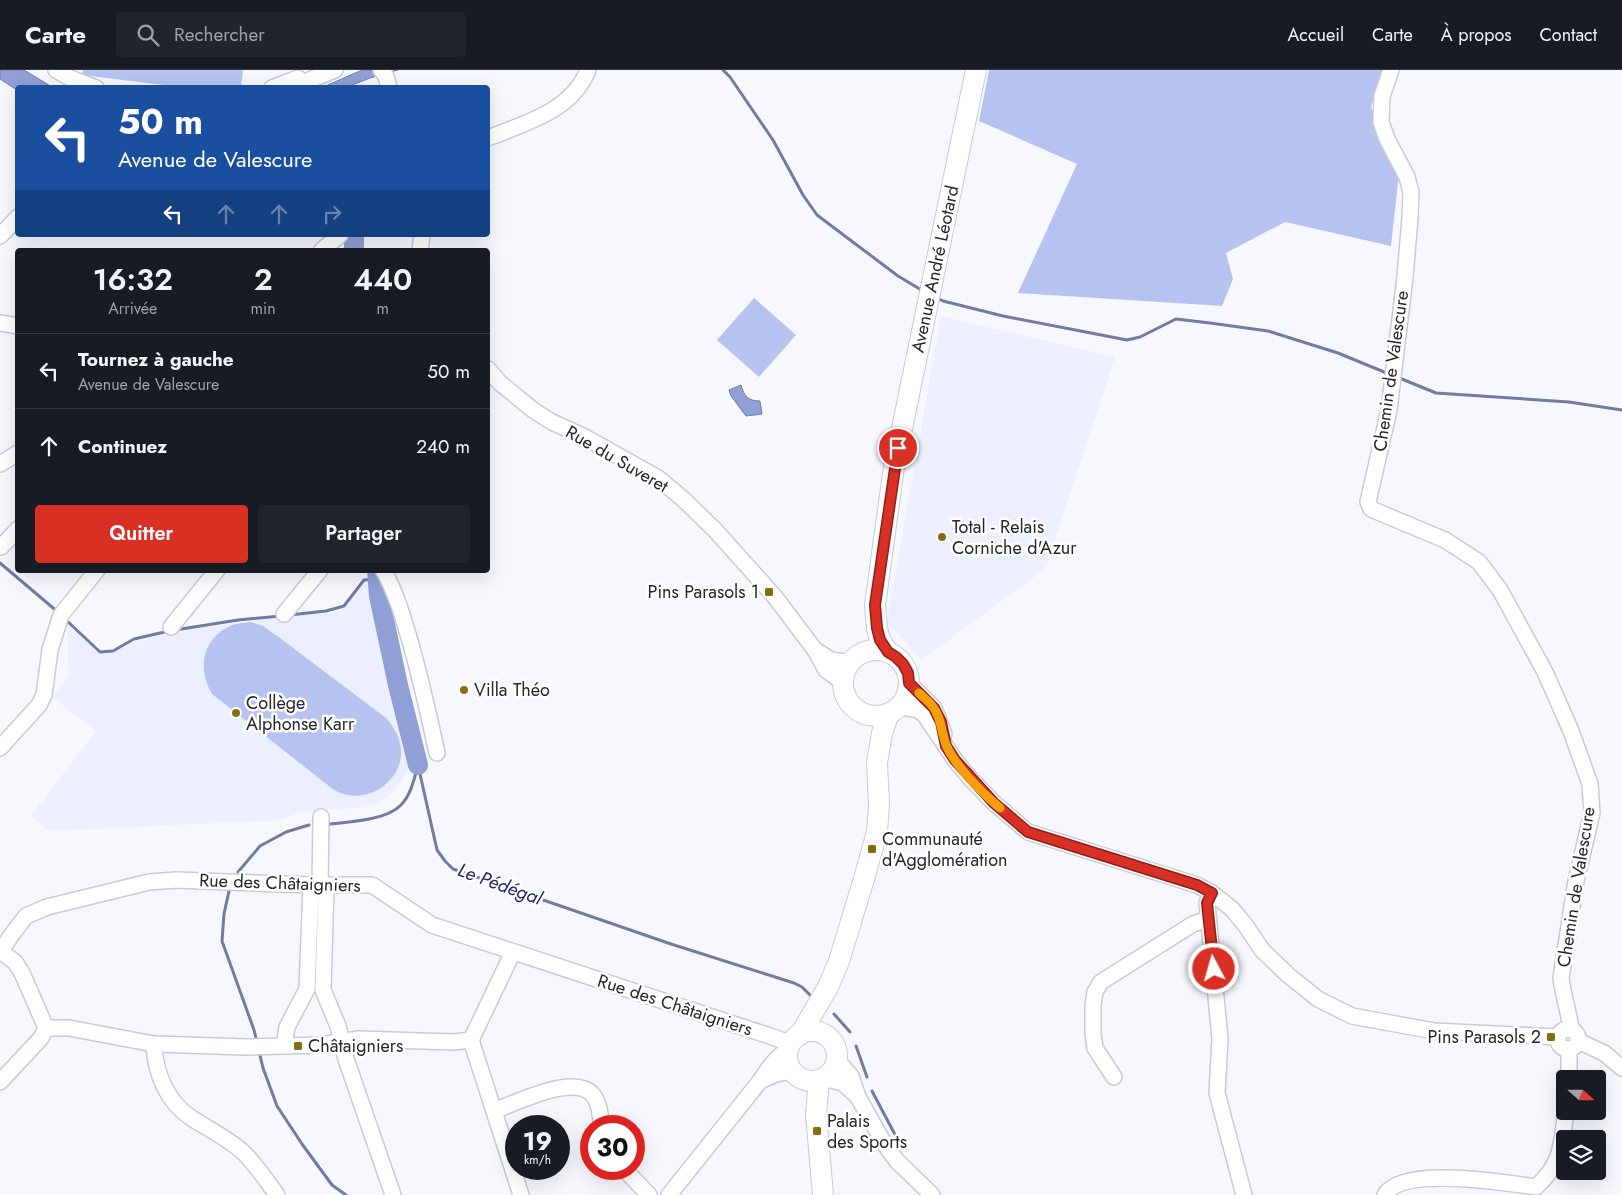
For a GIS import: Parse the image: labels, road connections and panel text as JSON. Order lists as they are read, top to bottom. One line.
{"streets":{"main road":["Avenue André Léotard"],"street":["Chemin de Valescure","Rue du Suveret","Rue des Châtaigniers"]},"crossings":[["Avenue André Léotard","Rue du Suveret"]],"water":["Le Pédégal"],"places":{"other":["Total - Relais Corniche d'Azur","Villa Théo","Collège Alphonse Karr"],"transit":["Pins Parasols 1","Communauté d'Agglomération","Pins Parasols 2","Châtaigniers","Palais des Sports"]},"north":"right","page":{"header":"Carte","search":"Rechercher","nav":["Accueil","Carte","À propos","Contact"],"turn":["50 m","Avenue de Valescure"],"eta":["16:32","Arrivée","2","min","440","m"],"list":[{"name":"Tournez à gauche","note":"Avenue de Valescure","value":"50 m"},{"name":"Continuez","value":"240 m"}],"buttons":["Quitter","Partager"],"speed":"19 km/h","limit":"30"}}
